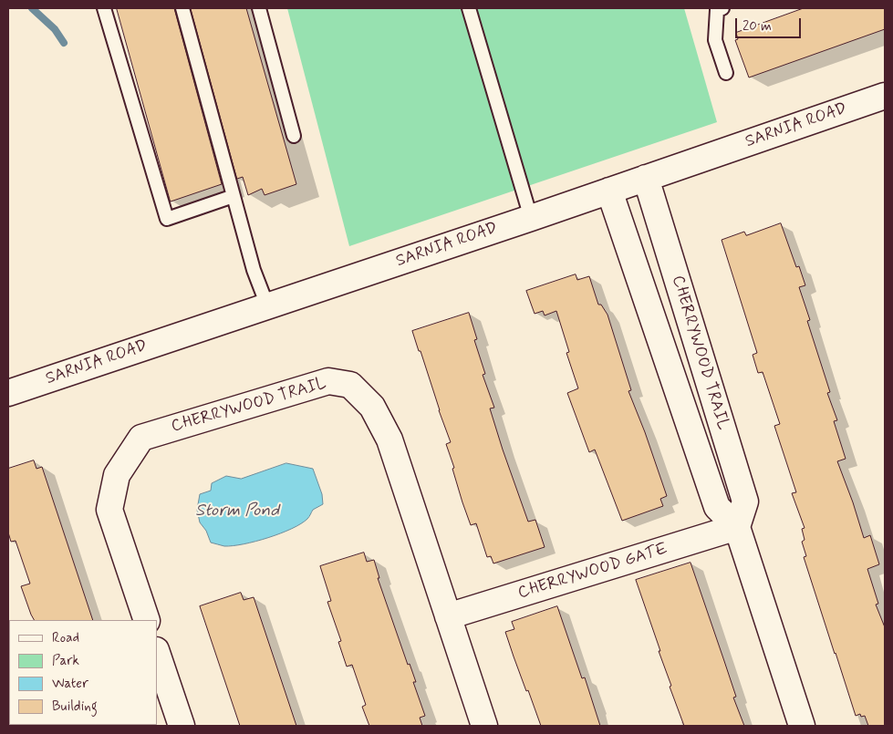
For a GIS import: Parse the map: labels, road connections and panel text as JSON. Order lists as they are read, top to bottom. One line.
{"streets":{"street":["SARNIA ROAD","CHERRYWOOD TRAIL","CHERRYWOOD GATE"]},"crossings":[["SARNIA ROAD","CHERRYWOOD TRAIL"],["CHERRYWOOD TRAIL","CHERRYWOOD GATE"]],"water":["Storm Pond"],"legend":["Road","Park","Water","Building"],"scale_bar":"20 m"}
